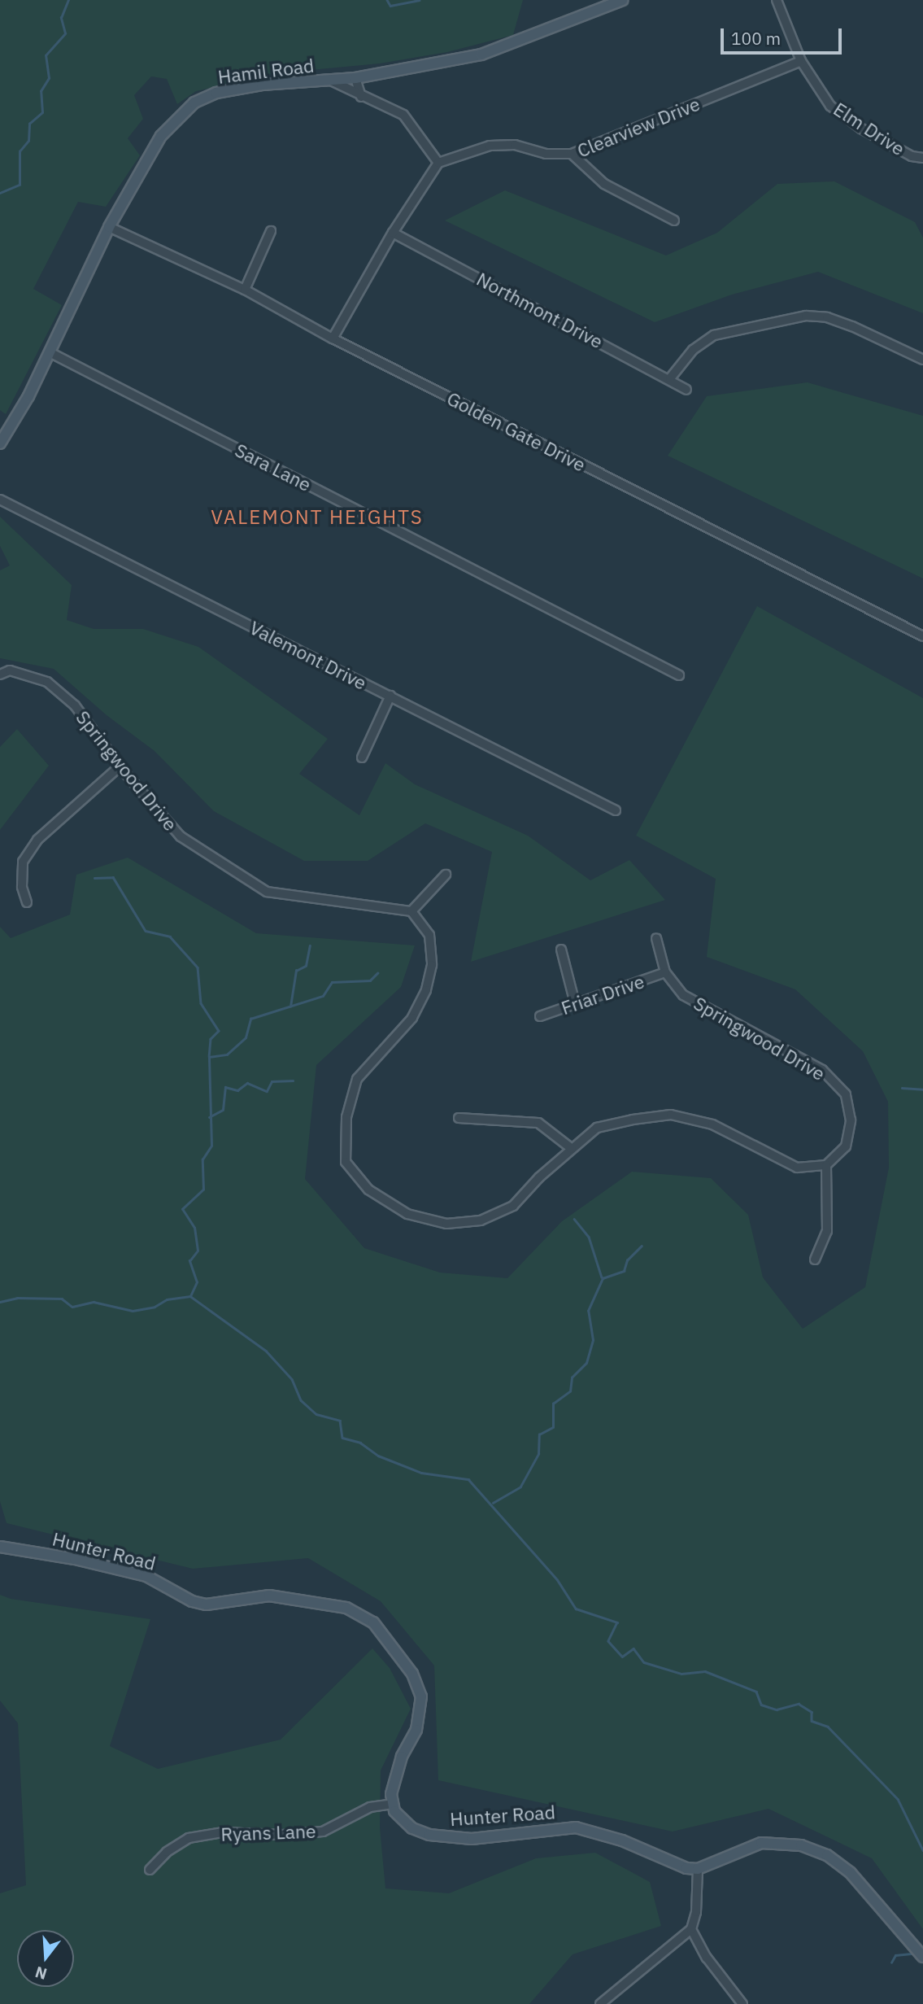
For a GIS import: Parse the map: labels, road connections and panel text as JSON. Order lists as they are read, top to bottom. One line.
{"streets":{"street":["Hamil Road","Clearview Drive","Elm Drive","Northmont Drive","Golden Gate Drive","Sara Lane","Valemont Drive","Springwood Drive","Friar Drive","Hunter Road","Ryans Lane"]},"crossings":[["Hamil Road","Golden Gate Drive"],["Hamil Road","Sara Lane"],["Clearview Drive","Elm Drive"],["Springwood Drive","Friar Drive"],["Hunter Road","Ryans Lane"]],"districts":["VALEMONT HEIGHTS"],"scale_bar":"100 m","north":"bottom"}
